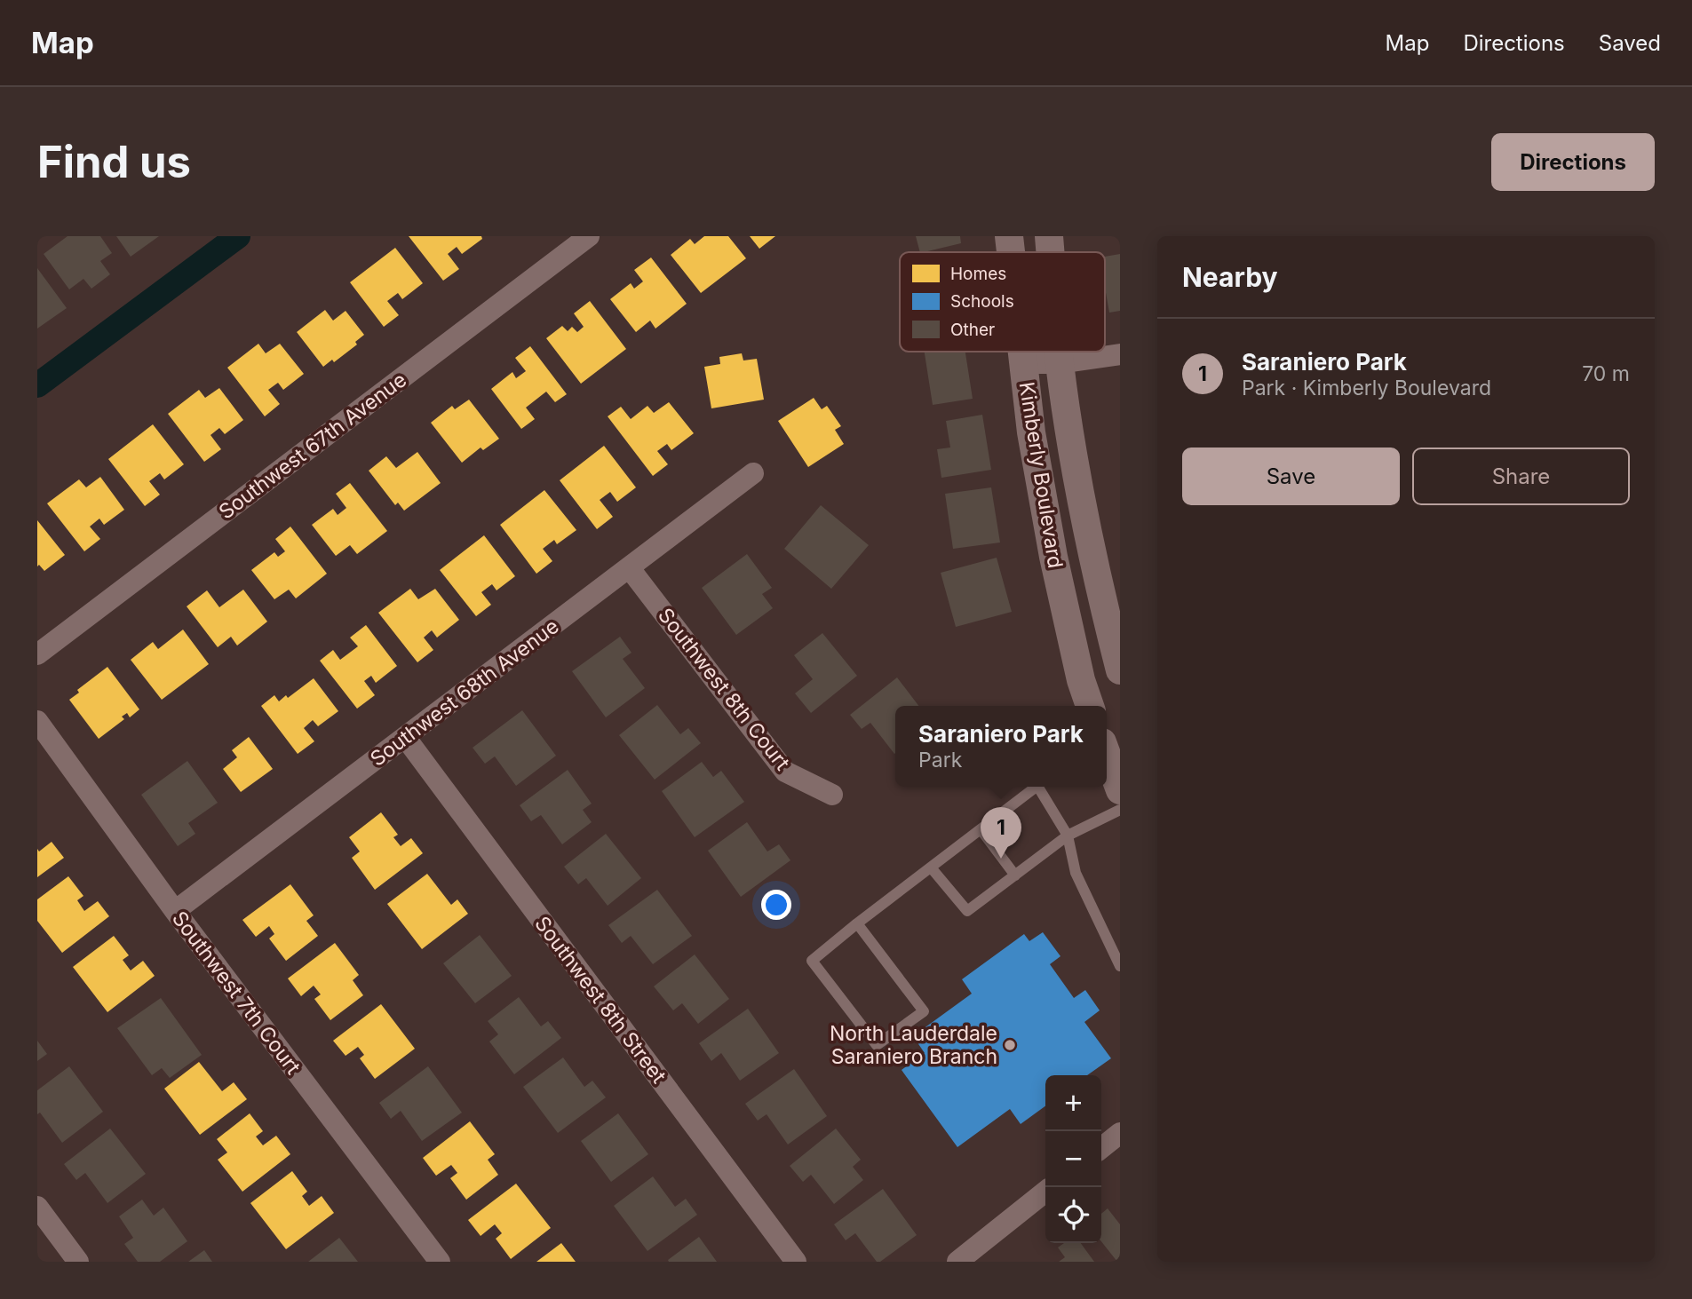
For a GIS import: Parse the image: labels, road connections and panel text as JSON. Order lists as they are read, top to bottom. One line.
{"streets":{"street":["Southwest 67th Avenue","Kimberly Boulevard","Southwest 8th Court","Southwest 68th Avenue","Southwest 7th Court","Southwest 8th Street"]},"crossings":[["Southwest 8th Court","Southwest 68th Avenue"],["Southwest 68th Avenue","Southwest 7th Court"],["Southwest 68th Avenue","Southwest 8th Street"]],"places":["North Lauderdale Saraniero Branch"],"legend":["Homes","Schools","Other"],"page":{"header":"Map","nav":["Map","Directions","Saved"],"buttons":["Directions",["Save","Share"]],"title":"Find us","heading":"Nearby","list":[{"mark":"1","name":"Saraniero Park","note":"Park · Kimberly Boulevard","value":"70 m"}],"popup":["Saraniero Park","Park"],"pins":"1","map_buttons":["+","−"]}}
